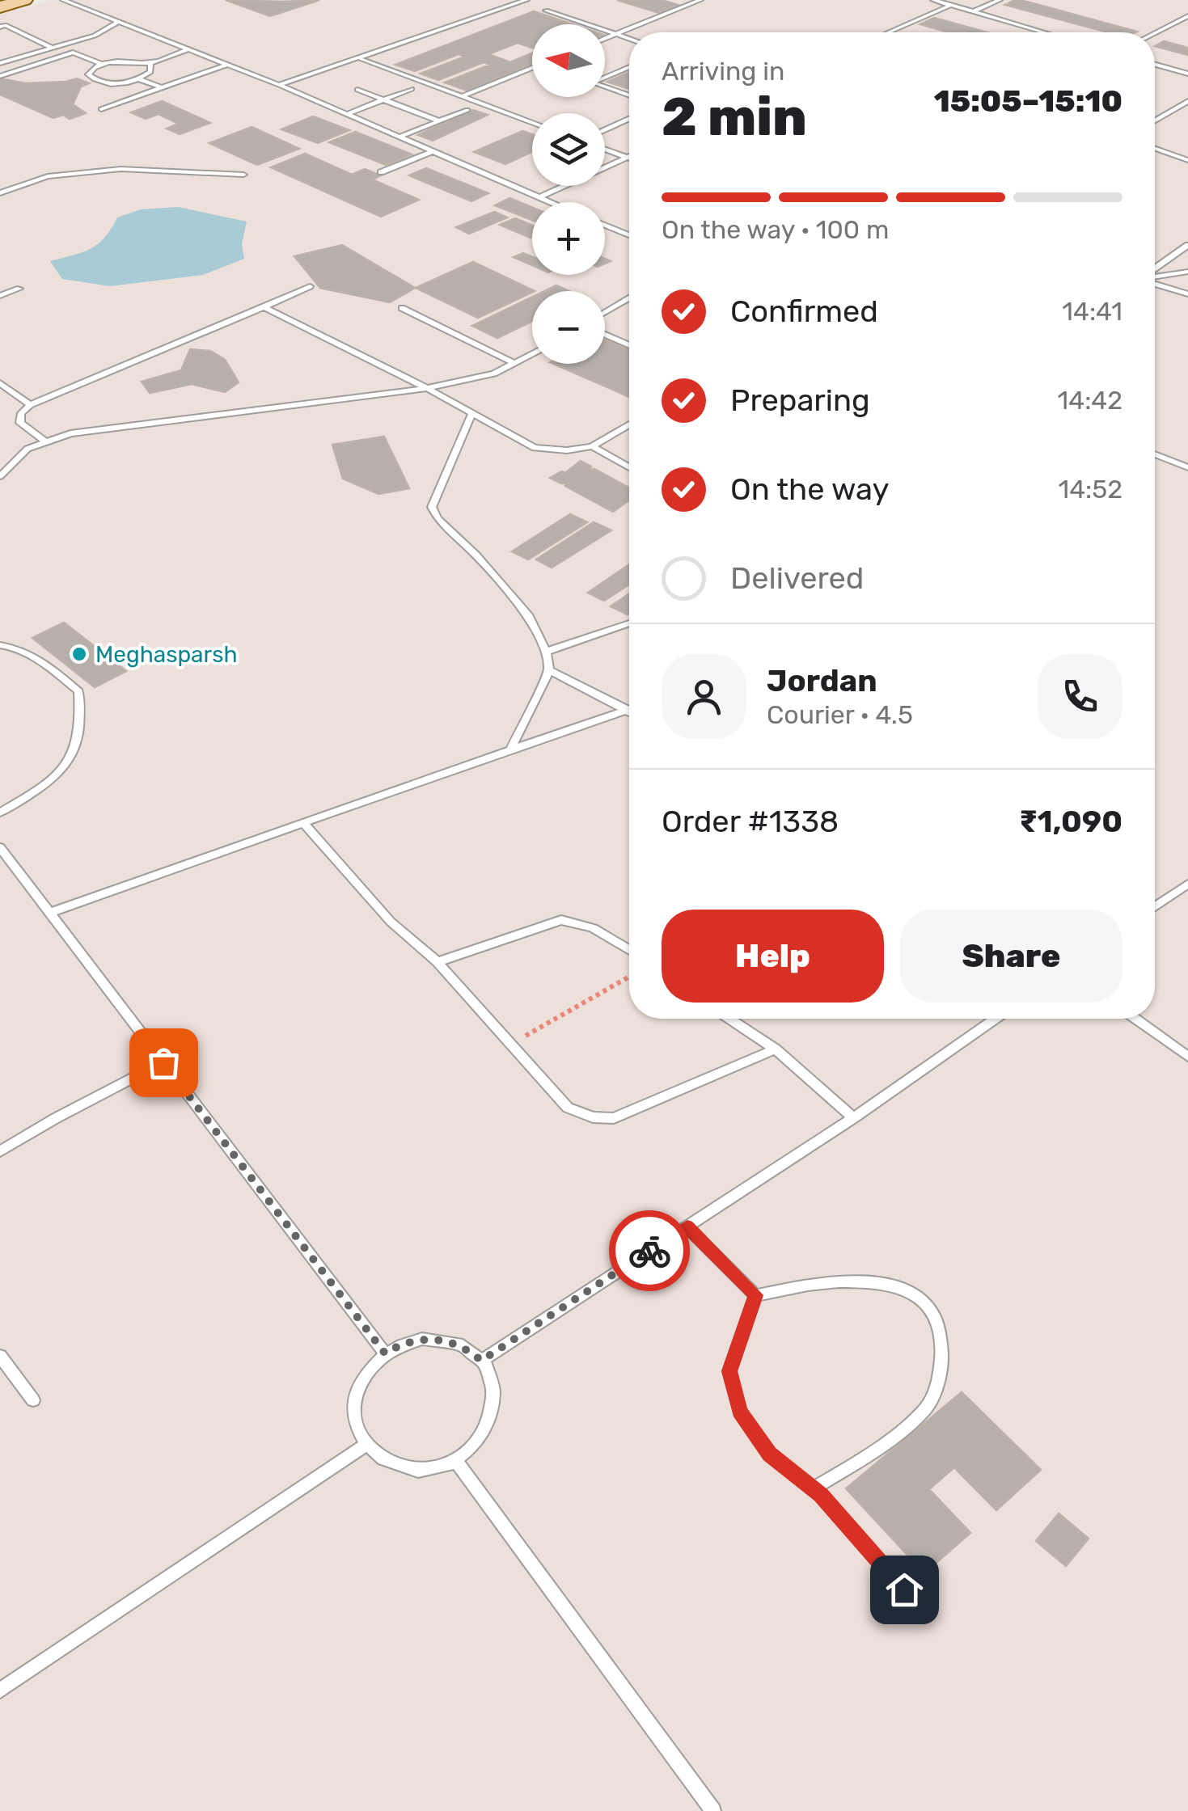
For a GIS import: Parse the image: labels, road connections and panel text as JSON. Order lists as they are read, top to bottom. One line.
{"places":["Meghasparsh"],"north":"left","page":{"map_buttons":["+","−"],"heading":["2 min","Arriving in","15:05–15:10"],"panel":["Jordan","Courier · 4.5","Order #1338","₹1,090"],"bar":"On the way · 100 m","list":[["Confirmed","14:41"],["Preparing","14:42"],["On the way","14:52"],"Delivered"],"buttons":["Help","Share"]}}
